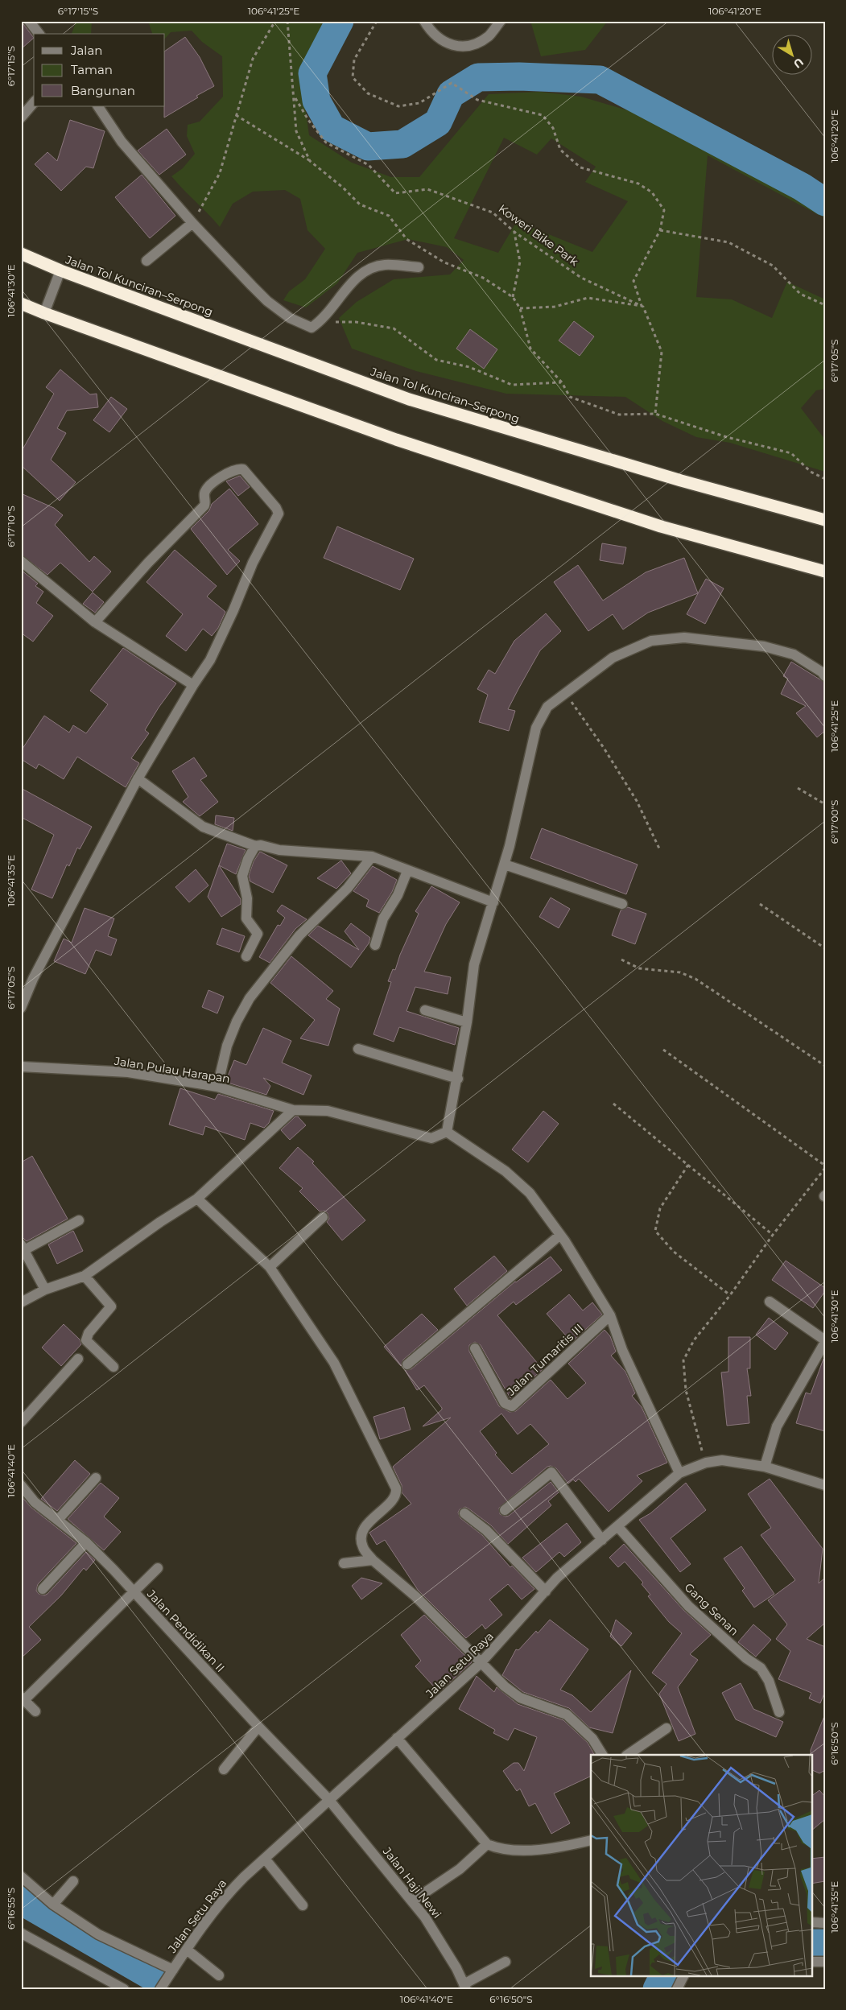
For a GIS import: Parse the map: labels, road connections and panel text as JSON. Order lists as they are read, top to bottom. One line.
{"streets":{"highway":["Jalan Tol Kunciran–Serpong"],"street":["Jalan Pulau Harapan","Jalan Tumaritis III","Gang Senan","Jalan Pendidikan II","Jalan Setu Raya","Jalan Haji Newi"],"path":["Koweri Bike Park"]},"crossings":[["Gang Senan","Jalan Setu Raya"],["Jalan Pendidikan II","Jalan Setu Raya"],["Jalan Pendidikan II","Jalan Haji Newi"],["Jalan Setu Raya","Jalan Haji Newi"]],"legend":["Jalan","Taman","Bangunan"],"north":"bottom right","coordinates":["6°17'15\"S","106°41'25\"E","106°41'20\"E","106°41'30\"E","6°17'05\"S","6°17'10\"S","6°17'00\"S","106°41'35\"E","106°41'40\"E","6°16'50\"S","6°16'55\"S"]}
